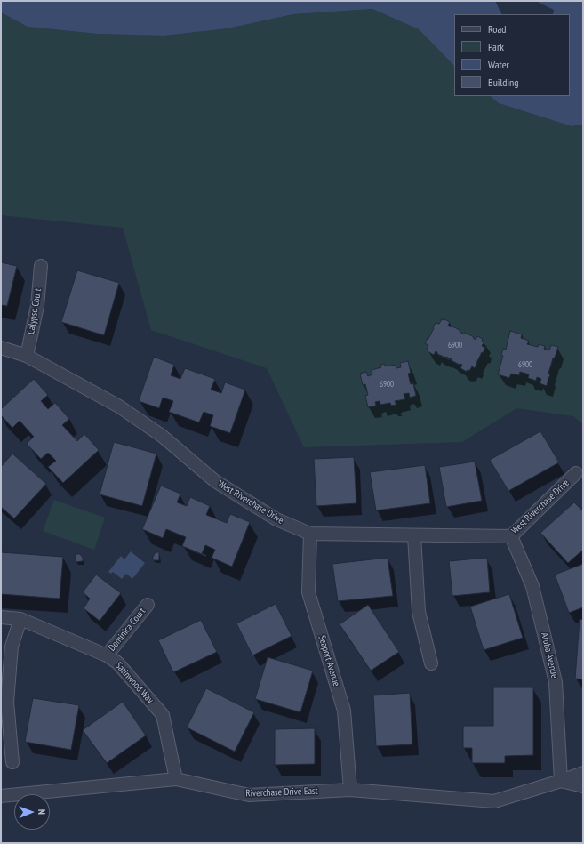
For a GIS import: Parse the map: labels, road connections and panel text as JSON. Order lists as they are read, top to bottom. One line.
{"streets":{"street":["Calypso Court","West Riverchase Drive","Dominica Court","Aruba Avenue","Seaport Avenue","Satinwood Way","Riverchase Drive East"]},"crossings":[["Calypso Court","West Riverchase Drive"],["West Riverchase Drive","Aruba Avenue"],["West Riverchase Drive","Seaport Avenue"],["Dominica Court","Satinwood Way"],["Aruba Avenue","Riverchase Drive East"],["Seaport Avenue","Riverchase Drive East"],["Satinwood Way","Riverchase Drive East"]],"house_numbers":["6900","6900","6900"],"legend":["Road","Park","Water","Building"],"north":"right"}
